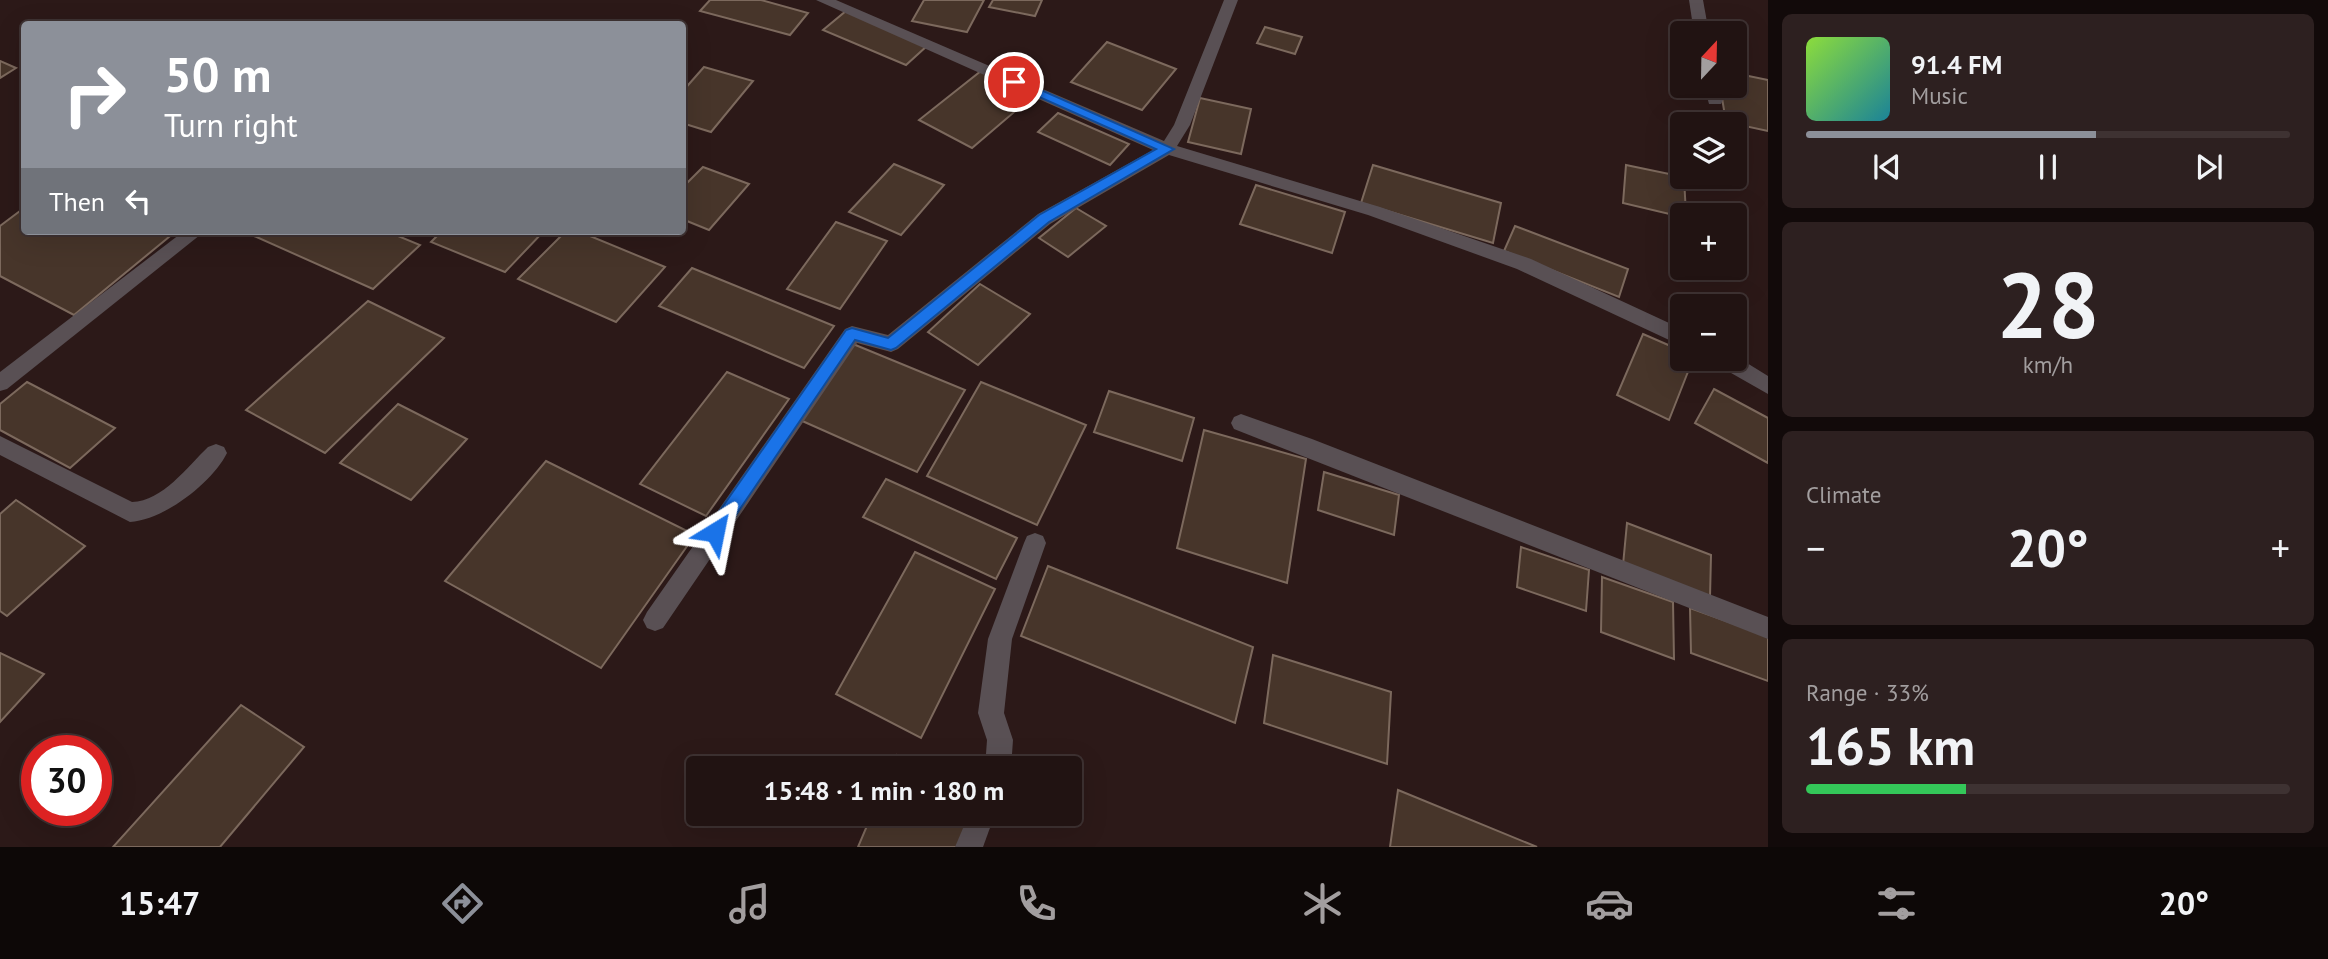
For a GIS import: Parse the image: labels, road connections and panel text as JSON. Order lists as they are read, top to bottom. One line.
{"north":"top","page":{"map_buttons":["+","−"],"turn":["50 m","Turn right"],"song":["91.4 FM","Music"],"then":"Then","tile":[["28","km/h"],"Climate",["Range · 33%","165 km"]],"heat":["−","20°","+"],"limit":"30","trip":"15:48 · 1 min · 180 m","tabs":["15:47","20°"]}}
